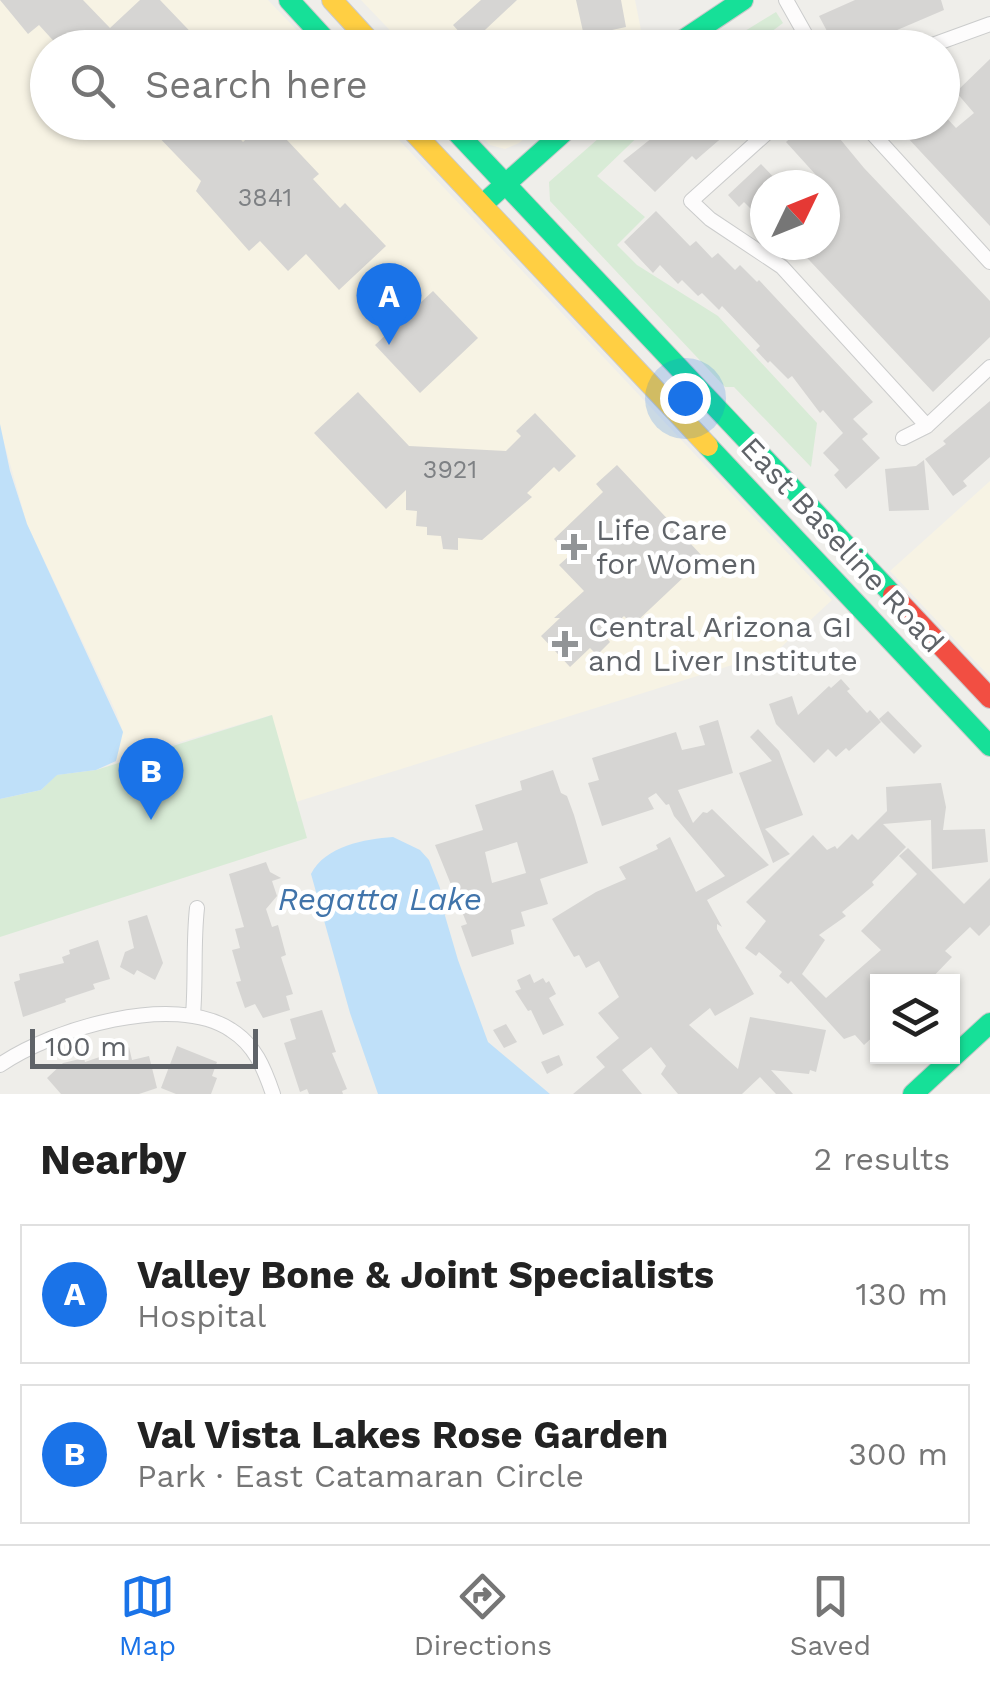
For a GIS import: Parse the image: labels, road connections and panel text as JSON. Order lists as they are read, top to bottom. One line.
{"streets":{"main road":["East Baseline Road"]},"water":["Regatta Lake"],"places":{"health":["Life Care for Women","Central Arizona GI and Liver Institute"]},"house_numbers":["3841","3921"],"scale_bar":"100 m","north":"top right","page":{"search":"Search here","pins":["A","B"],"scale":"100 m","heading":["Nearby","2 results"],"list":[{"mark":"A","name":"Valley Bone & Joint Specialists","note":"Hospital","value":"130 m"},{"mark":"B","name":"Val Vista Lakes Rose Garden","note":"Park · East Catamaran Circle","value":"300 m"}],"nav":["Map","Directions","Saved"]}}
